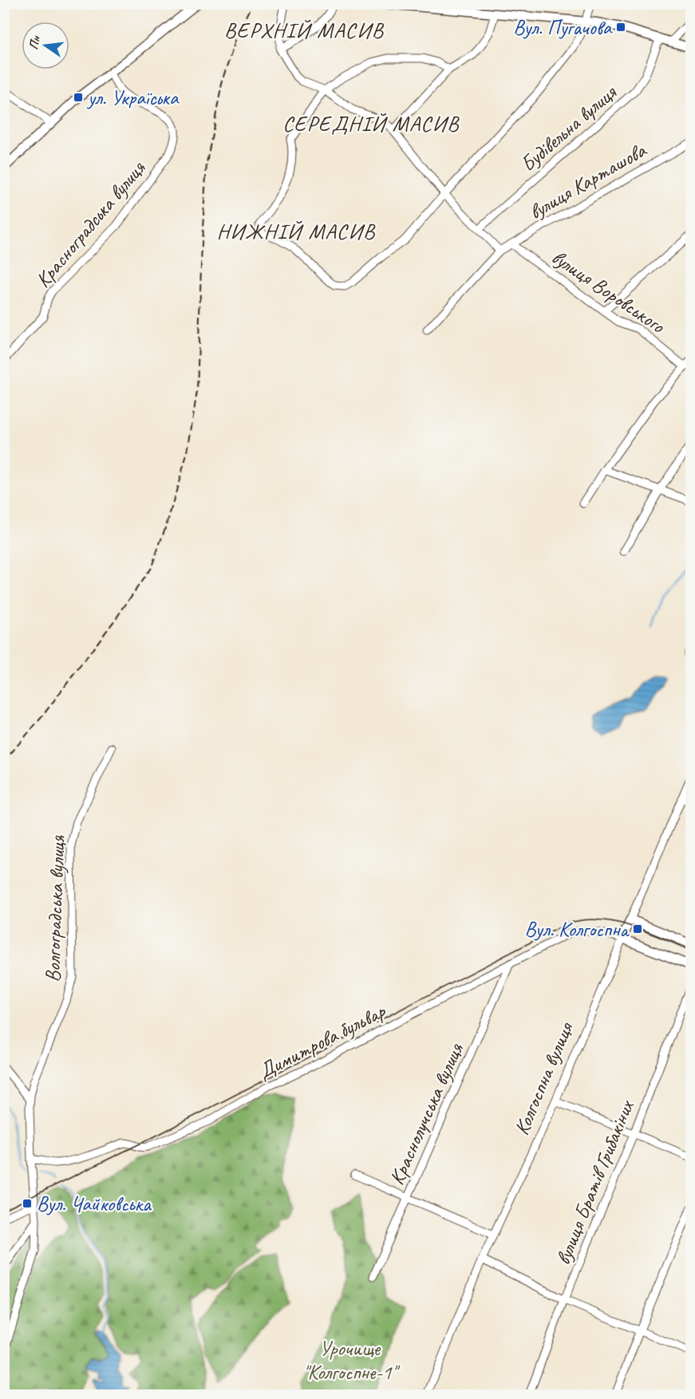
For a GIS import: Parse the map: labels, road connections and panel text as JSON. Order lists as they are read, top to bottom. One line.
{"streets":{"street":["Будівельна вулиця","вулиця Карташова","Красноградська вулиця","вулиця Воровського","Волгоградська вулиця","Димитрова бульвар","Колгоспна вулиця","Краснолучська вулиця","вулиця Братів Грибакіних"]},"crossings":[["вулиця Карташова","вулиця Воровського"],["Волгоградська вулиця","Димитрова бульвар"],["Димитрова бульвар","Колгоспна вулиця"],["Димитрова бульвар","Краснолучська вулиця"]],"districts":["ВЕРХНІЙ МАСИВ","СЕРЕДНІЙ МАСИВ","НИЖНІЙ МАСИВ"],"parks":["Урочище \"Колгоспне-1\""],"places":{"transit":["Вул. Пугачова","ул. Україська","Вул. Колгоспна","Вул. Чайковська"]},"north":"left"}
